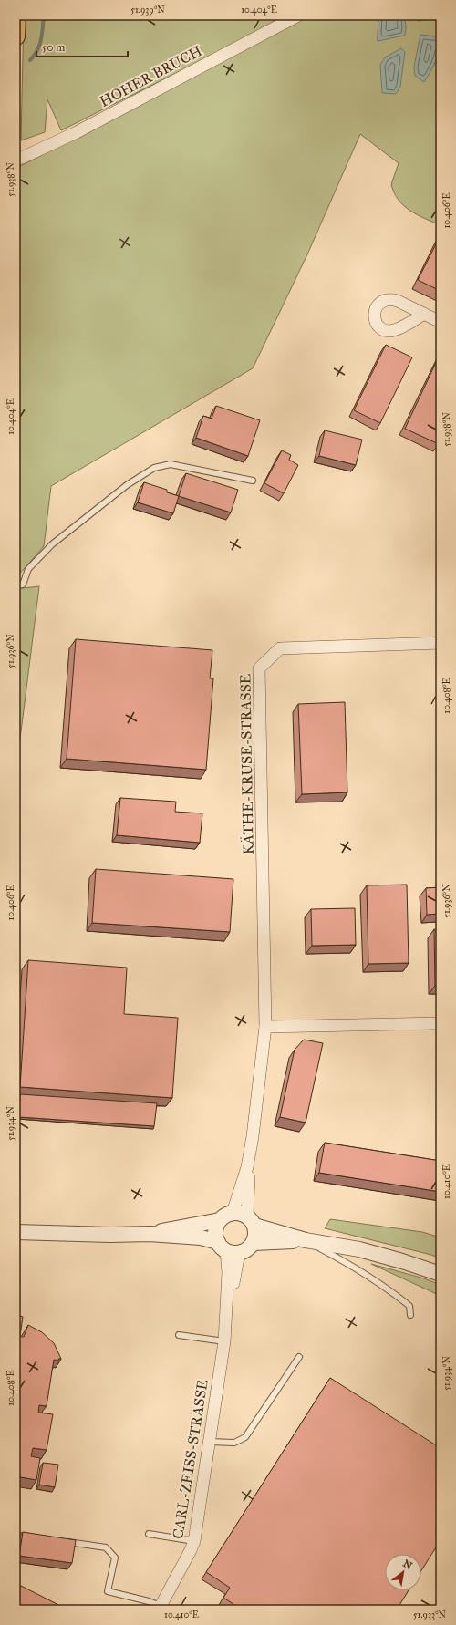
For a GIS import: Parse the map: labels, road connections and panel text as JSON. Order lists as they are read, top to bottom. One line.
{"streets":{"street":["HOHER BRUCH","KÄTHE-KRUSE-STRASSE","CARL-ZEISS-STRASSE"]},"scale_bar":"50 m","north":"top right","coordinates":["51.939°N","10.404°E","51.938°N","10.406°E","51.936°N","10.408°E","51.934°N","10.410°E","51.933°N"]}
